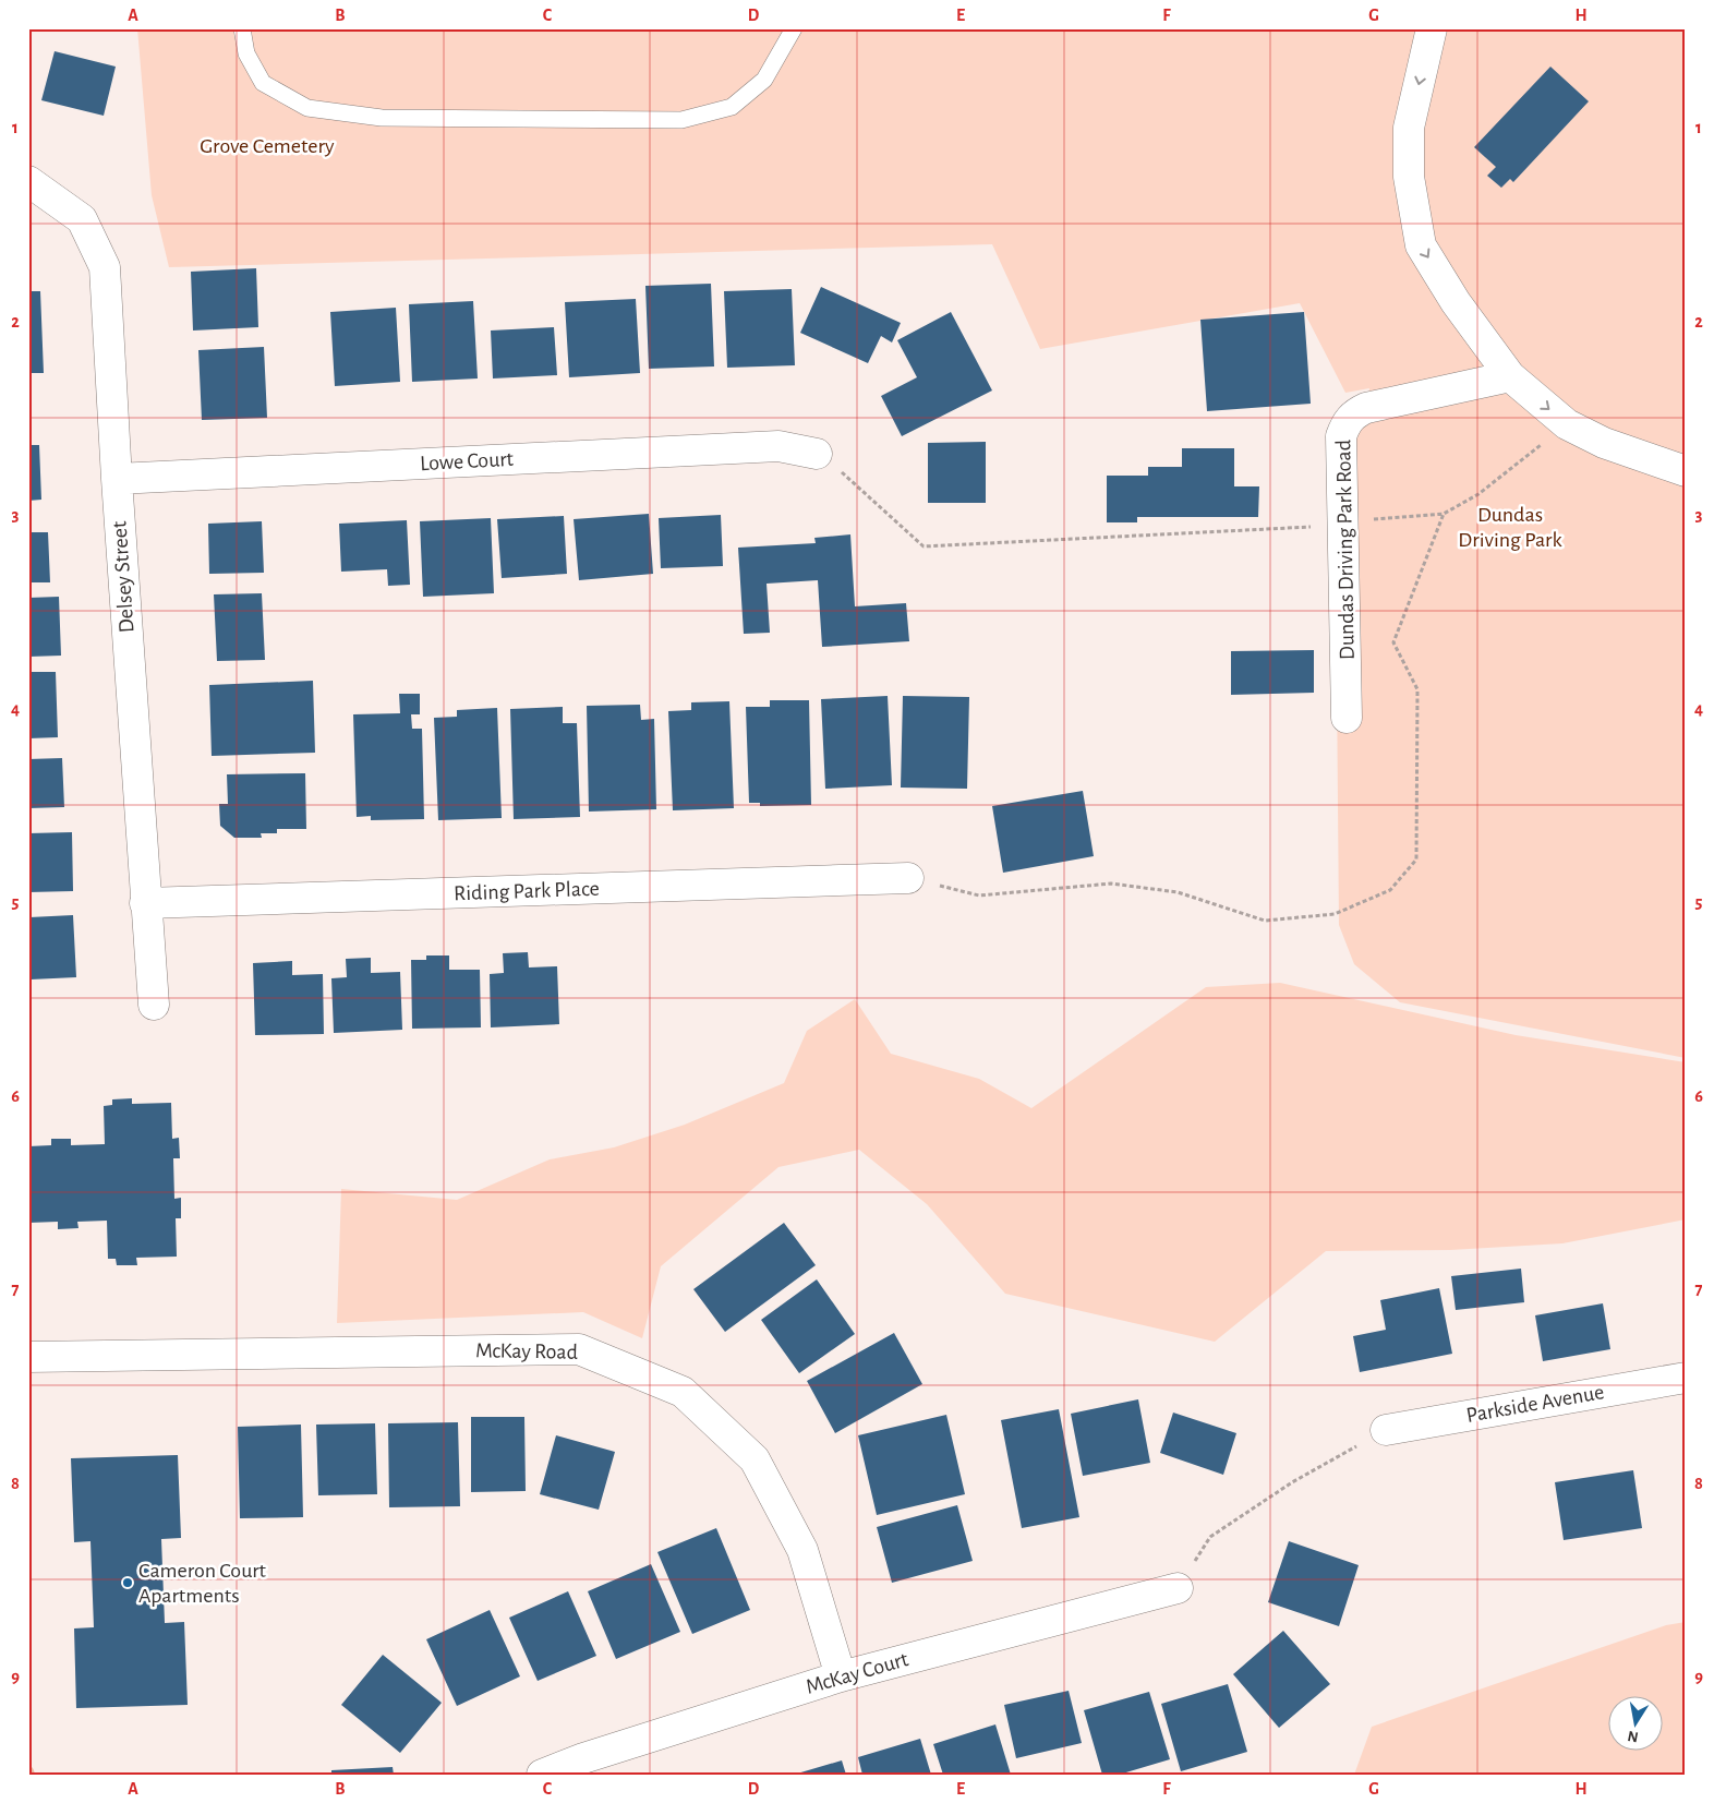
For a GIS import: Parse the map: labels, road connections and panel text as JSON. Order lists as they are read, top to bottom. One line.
{"streets":{"street":["Lowe Court","Dundas Driving Park Road","Delsey Street","Riding Park Place","McKay Road","Parkside Avenue","McKay Court"]},"crossings":[["Lowe Court","Delsey Street"],["Delsey Street","Riding Park Place"],["McKay Road","McKay Court"]],"parks":["Grove Cemetery","Dundas Driving Park"],"places":["Cameron Court Apartments"],"north":"bottom","grid":{"columns":["A","B","C","D","E","F","G","H"],"rows":["1","2","3","4","5","6","7","8","9"]}}
